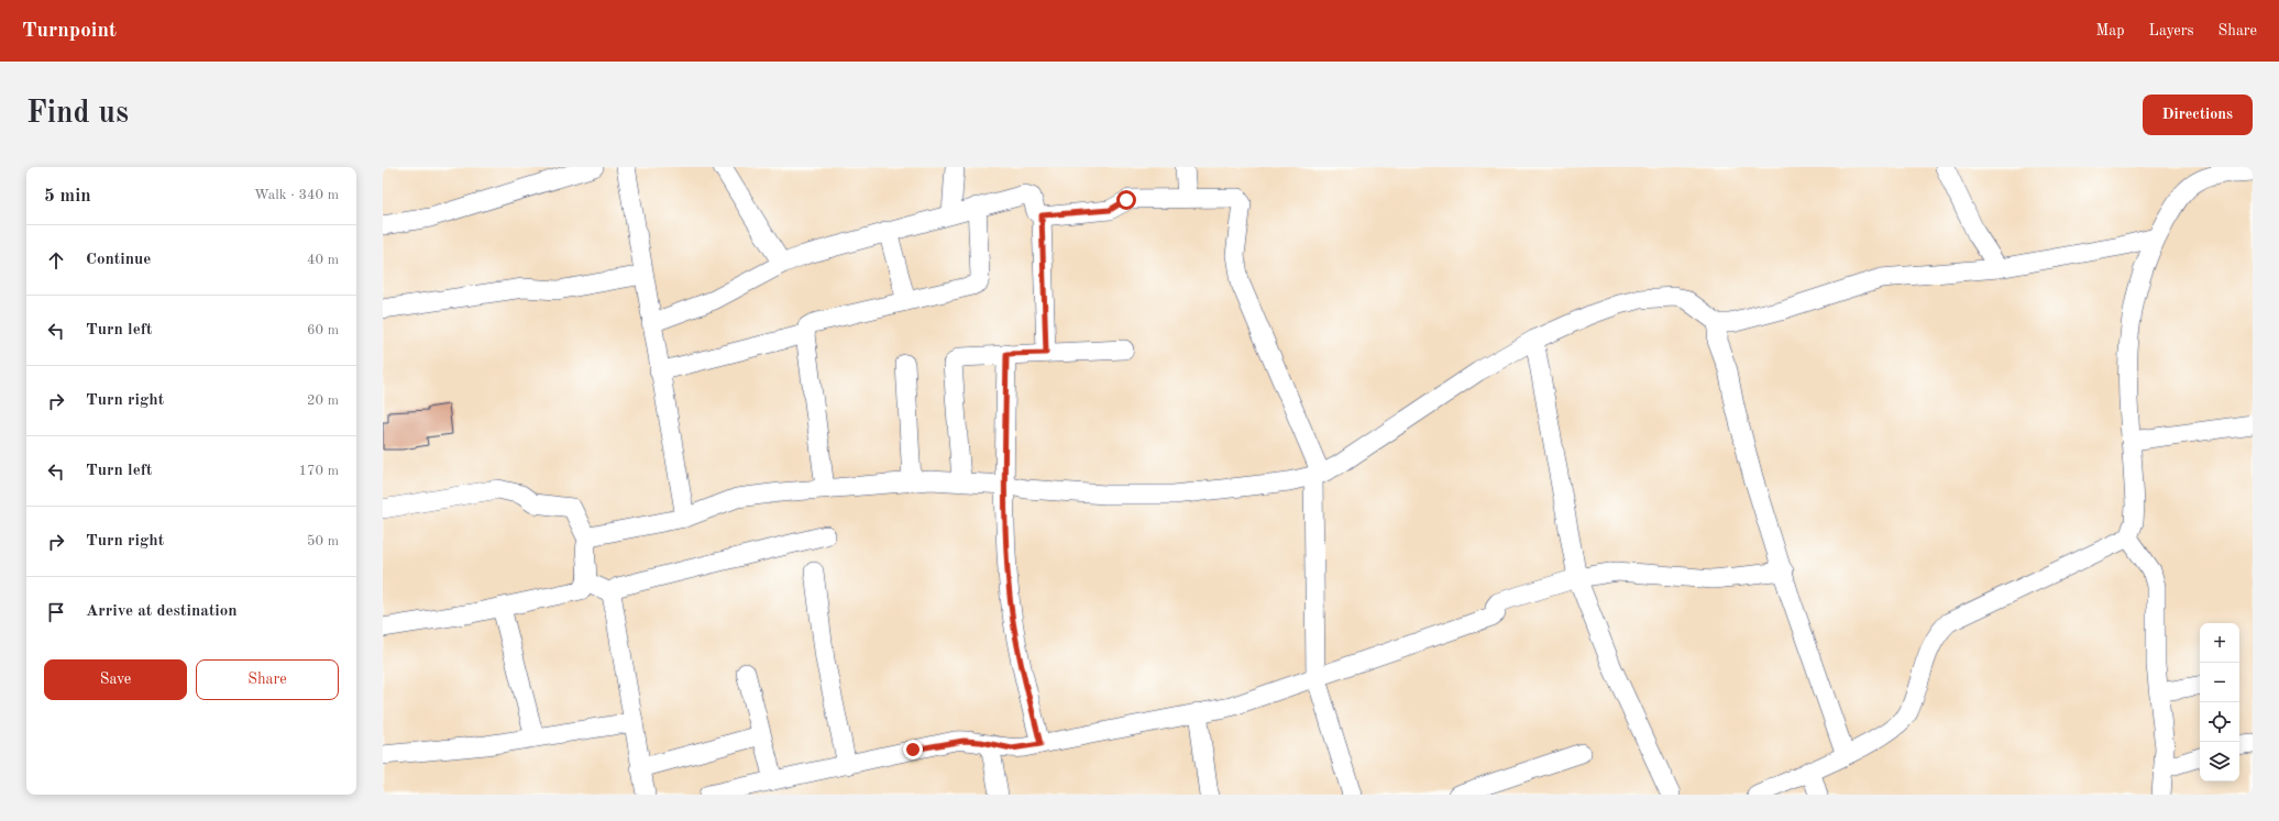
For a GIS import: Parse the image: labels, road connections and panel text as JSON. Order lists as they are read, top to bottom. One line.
{"page":{"header":"Turnpoint","nav":["Map","Layers","Share"],"buttons":["Directions",["Save","Share"]],"title":"Find us","heading":["5 min","Walk · 340 m"],"list":[["Continue","40 m"],["Turn left","60 m"],["Turn right","20 m"],["Turn left","170 m"],["Turn right","50 m"],"Arrive at destination"],"map_buttons":["+","−"]}}
